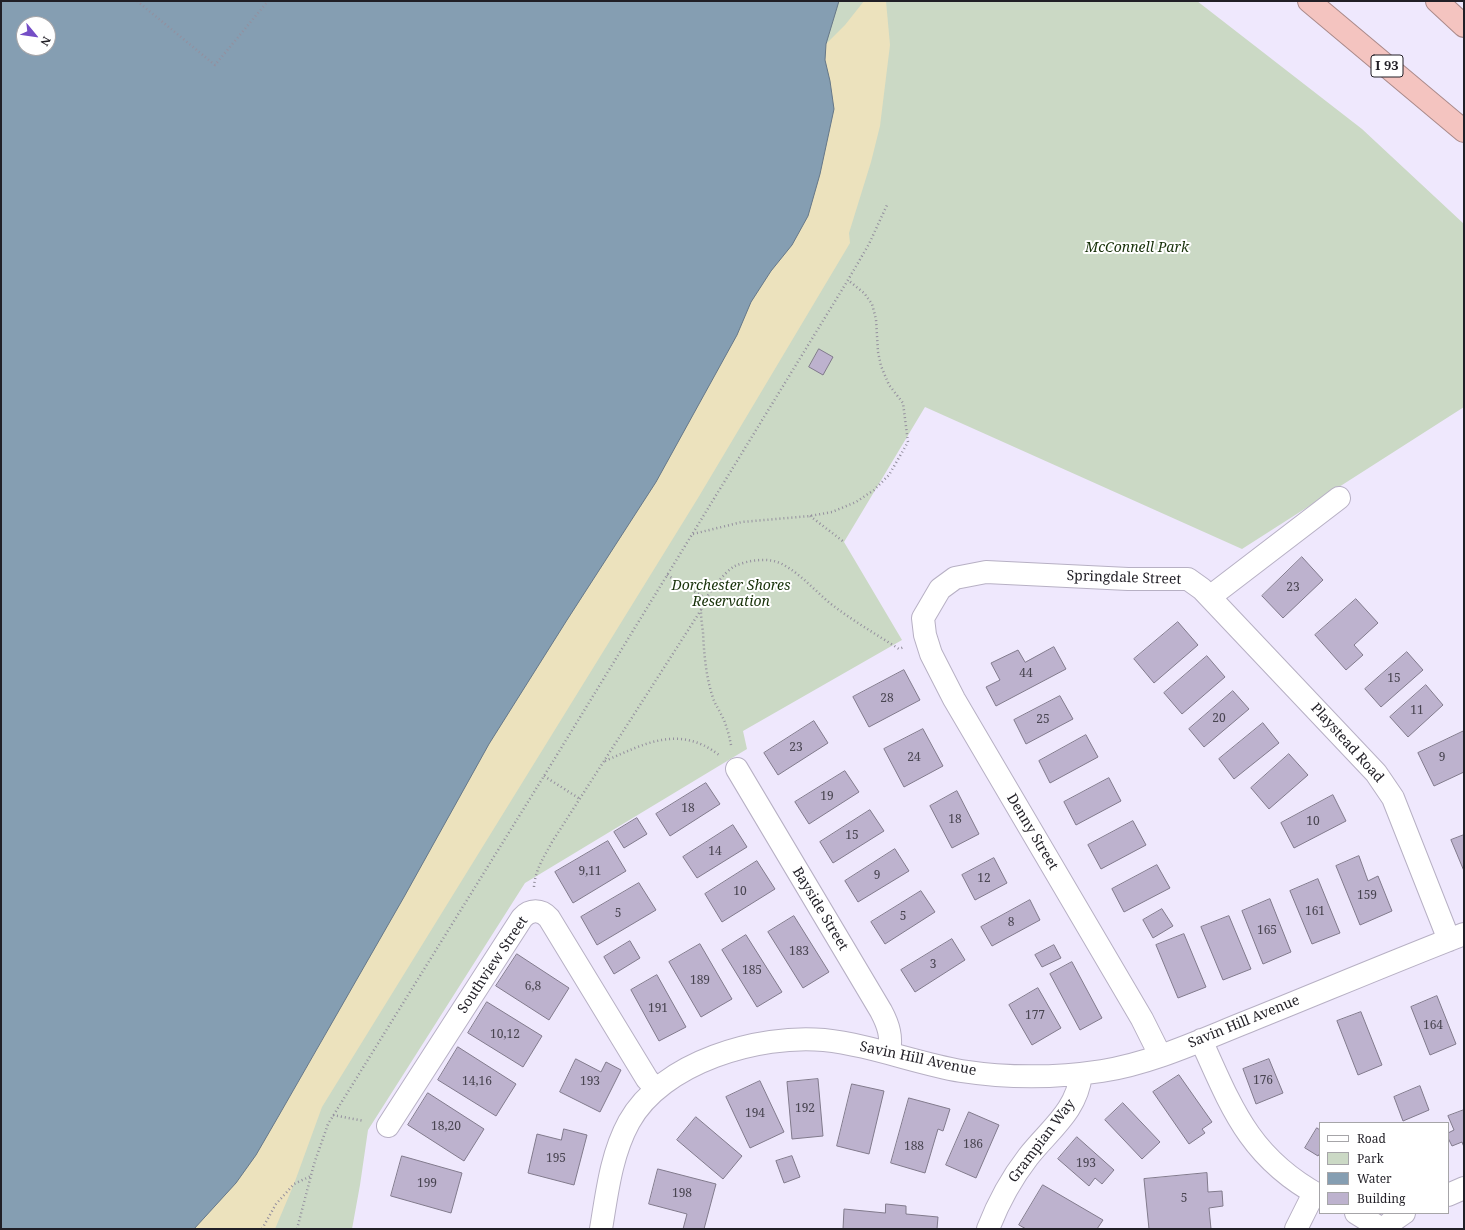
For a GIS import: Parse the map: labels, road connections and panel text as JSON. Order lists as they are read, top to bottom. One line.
{"streets":{"highway":["I 93"],"street":["Springdale Street","Playstead Road","Denny Street","Bayside Street","Southview Street","Savin Hill Avenue","Grampian Way"]},"crossings":[["Springdale Street","Playstead Road"],["Springdale Street","Denny Street"],["Playstead Road","Savin Hill Avenue"],["Denny Street","Savin Hill Avenue"],["Bayside Street","Savin Hill Avenue"],["Southview Street","Savin Hill Avenue"],["Savin Hill Avenue","Grampian Way"]],"parks":["McConnell Park","Dorchester Shores Reservation"],"house_numbers":["23","44","15","28","11","20","25","23","24","9","19","18","18","10","15","14","9,11","9","12","10","159","161","5","5","8","165","183","3","185","189","6,8","191","177","164","10,12","176","14,16","193","192","194","18,20","186","188","195","193","199","198","5"],"legend":["Road","Park","Water","Building"],"north":"bottom right"}
